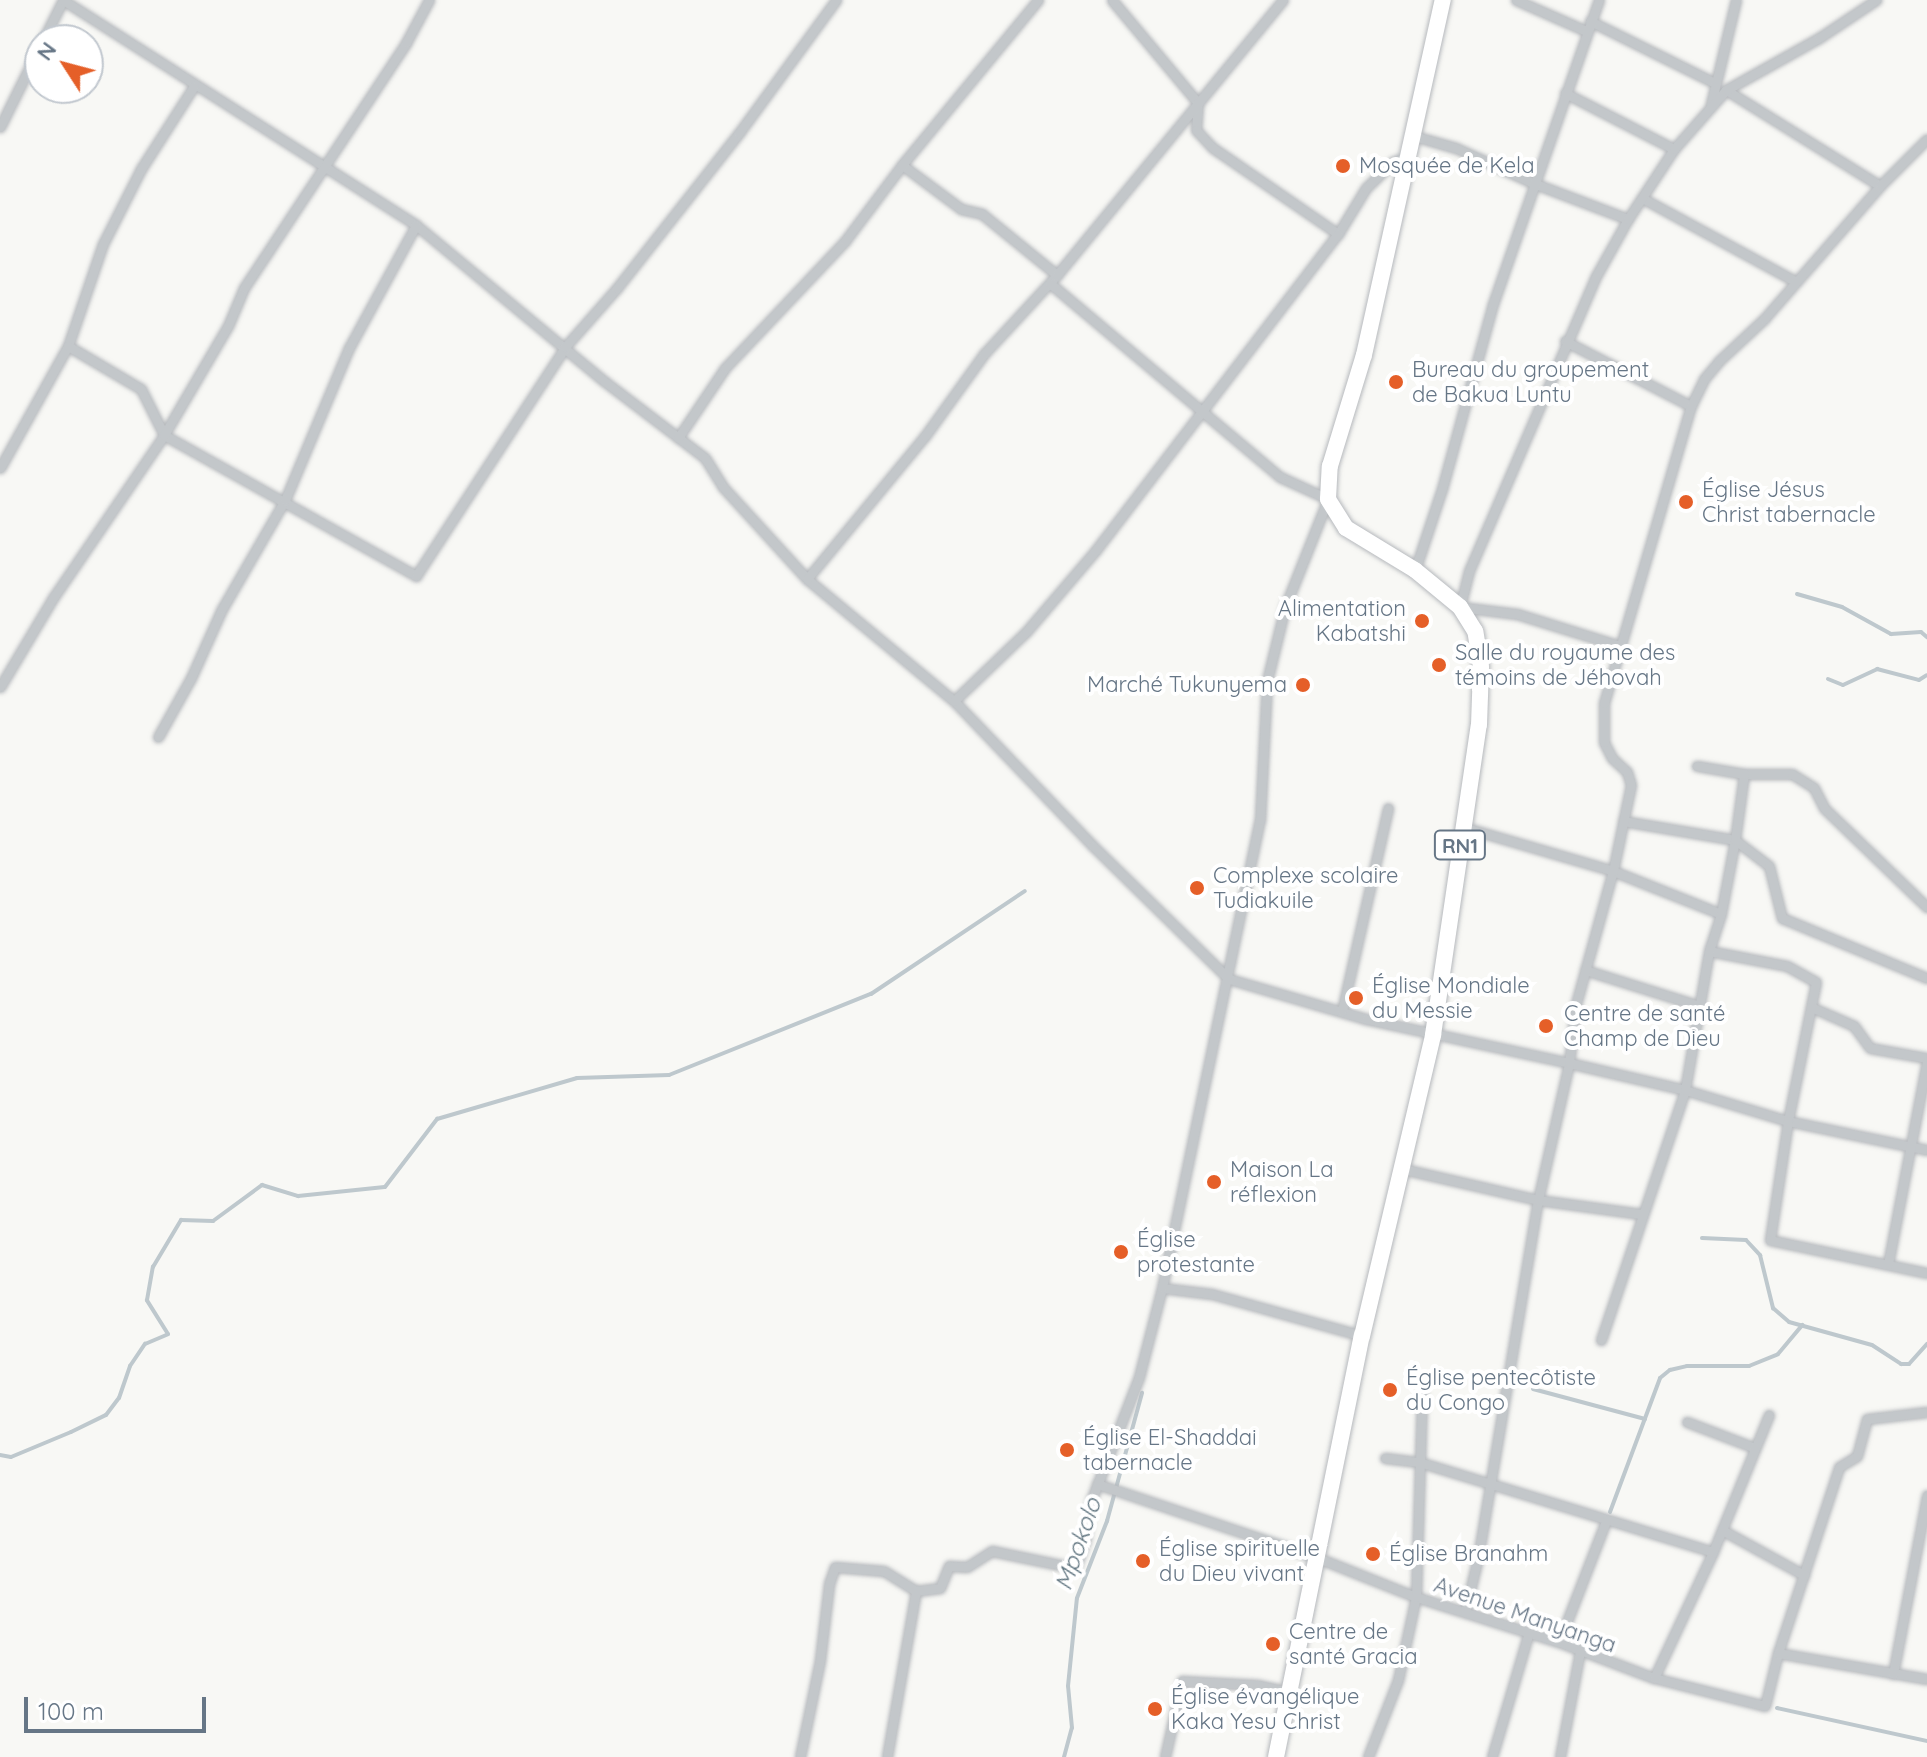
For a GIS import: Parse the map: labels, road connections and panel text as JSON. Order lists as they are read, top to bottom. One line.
{"streets":{"highway":["RN1"],"street":["Avenue Manyanga"]},"crossings":[["RN1","Avenue Manyanga"]],"water":["Mpokolo"],"places":["Mosquée de Kela","Bureau du groupement de Bakua Luntu","Église Jésus Christ tabernacle","Alimentation Kabatshi","Salle du royaume des témoins de Jéhovah","Marché Tukunyema","Complexe scolaire Tudiakuile","Église Mondiale du Messie","Centre de santé Champ de Dieu","Maison La réflexion","Église protestante","Église pentecôtiste du Congo","Église El-Shaddai tabernacle","Église Branahm","Église spirituelle du Dieu vivant","Centre de santé Gracia","Église évangélique Kaka Yesu Christ"],"scale_bar":"100 m","north":"top left"}
